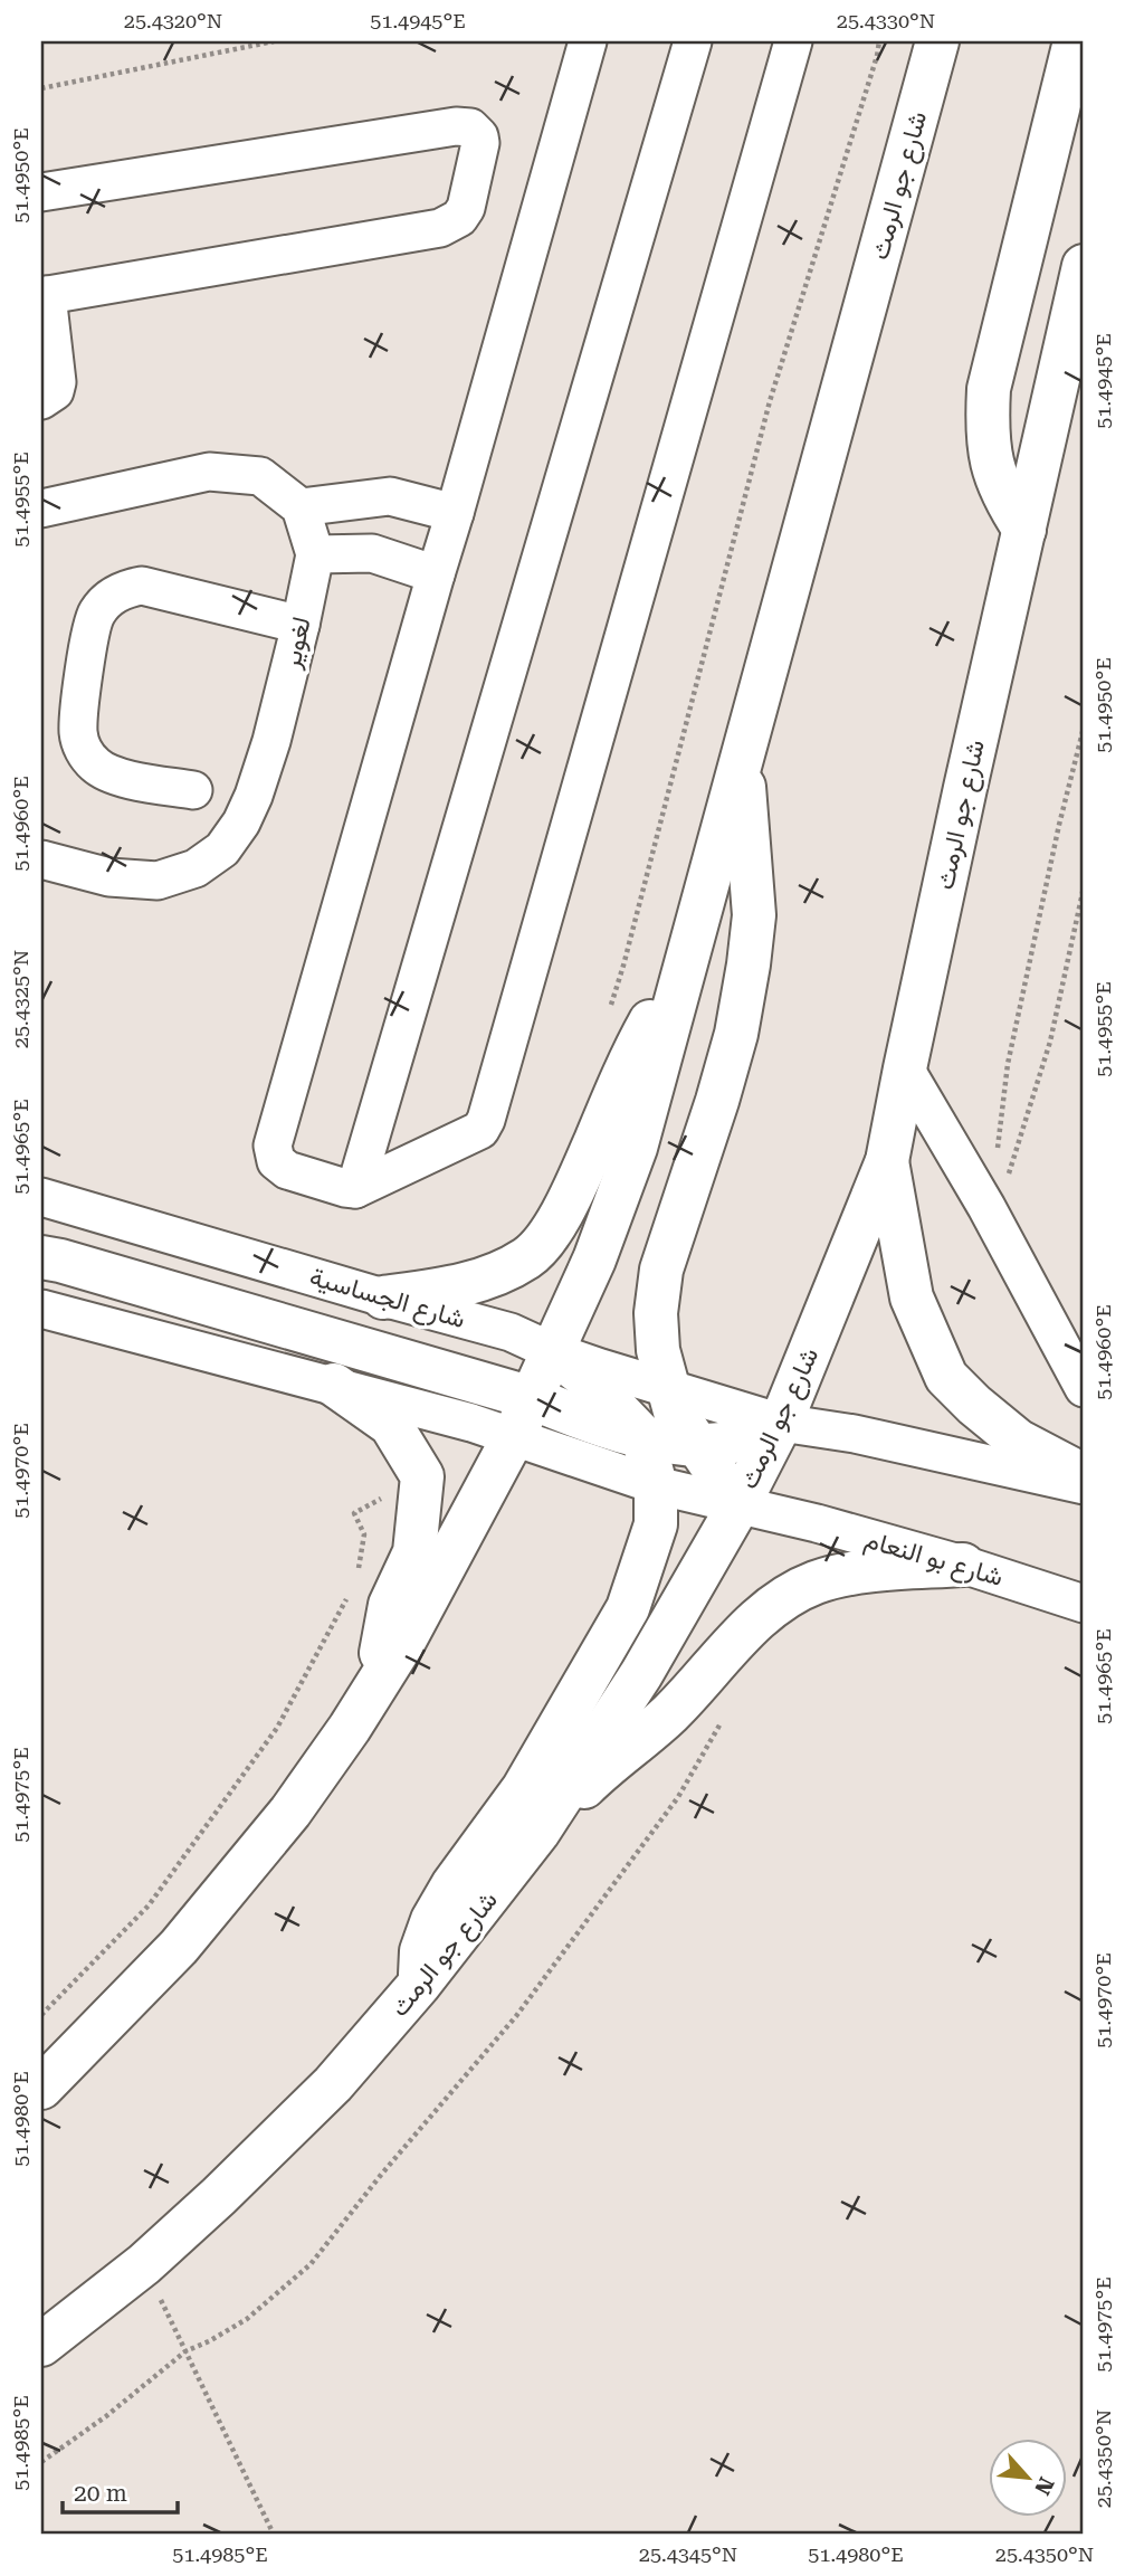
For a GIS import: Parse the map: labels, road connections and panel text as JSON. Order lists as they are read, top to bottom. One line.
{"streets":{"main road":["شارع جو الرمث"],"street":["لغوير","شارع الجساسية","شارع بو النعام"]},"crossings":[["شارع جو الرمث","شارع الجساسية"],["شارع جو الرمث","شارع بو النعام"]],"scale_bar":"20 m","north":"bottom right","coordinates":["25.4320°N","51.4945°E","25.4330°N","51.4950°E","51.4955°E","51.4960°E","25.4325°N","51.4965°E","51.4970°E","51.4975°E","51.4980°E","51.4985°E","25.4350°N","25.4345°N"]}
